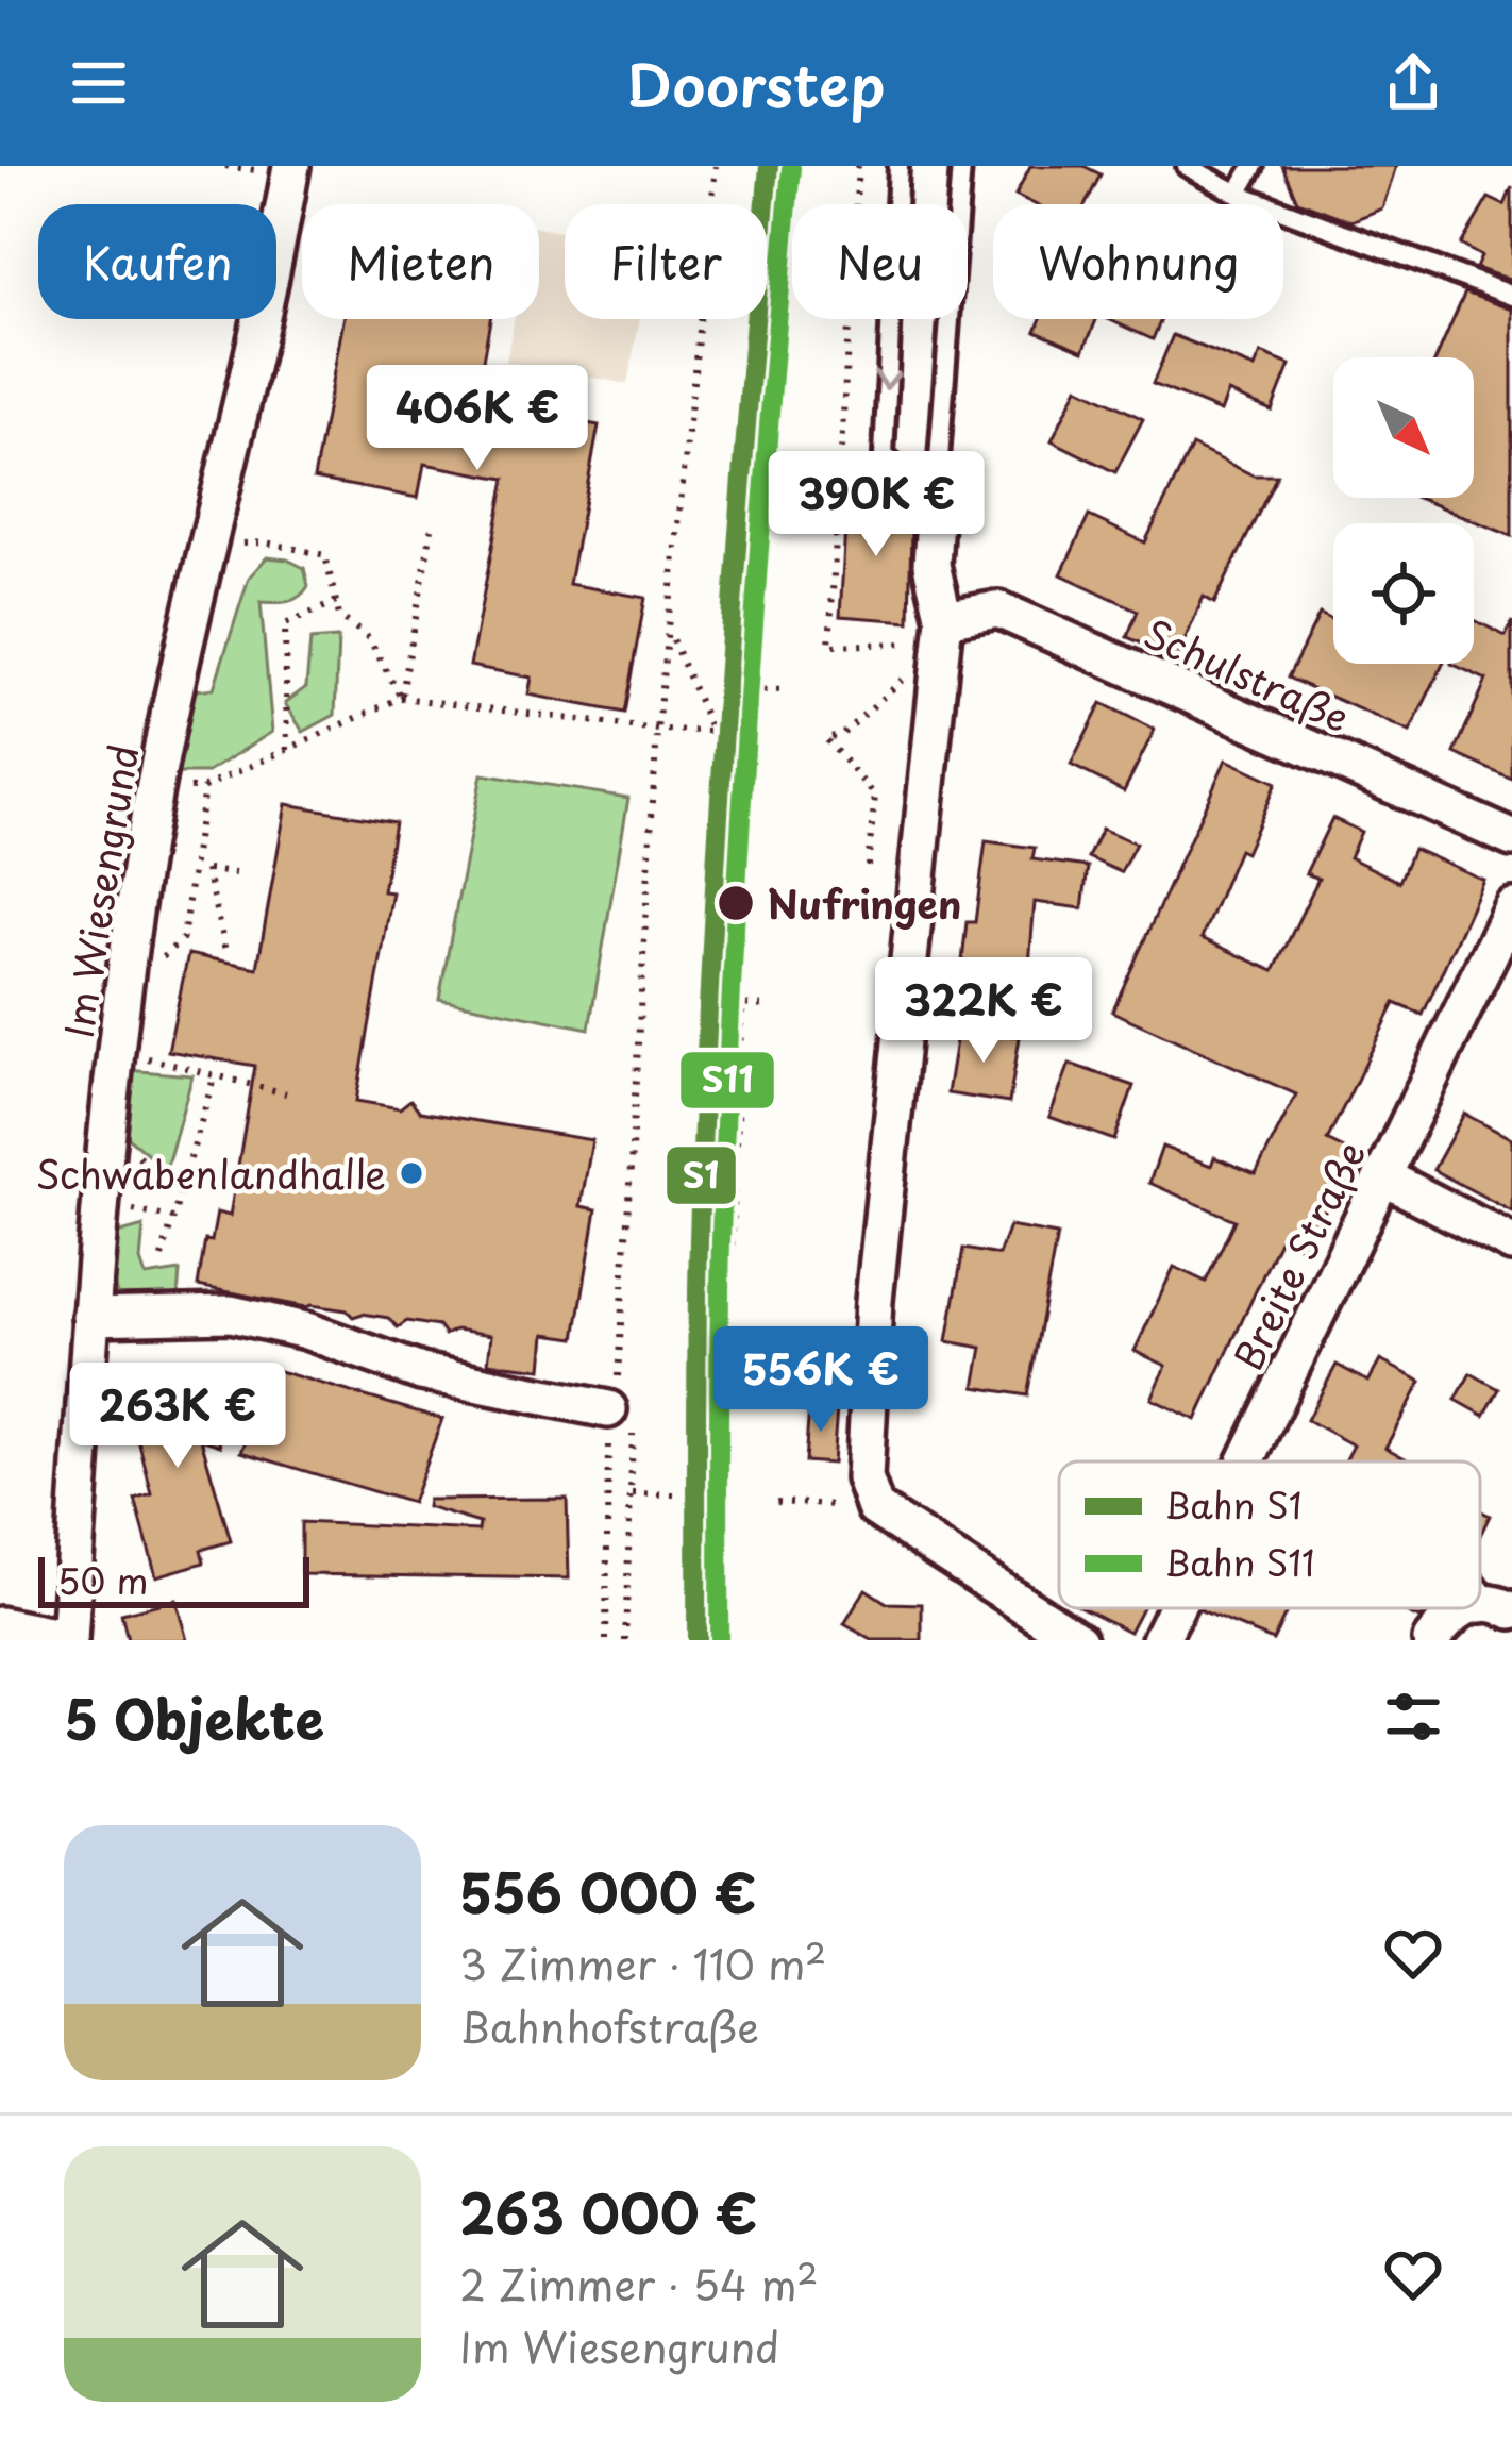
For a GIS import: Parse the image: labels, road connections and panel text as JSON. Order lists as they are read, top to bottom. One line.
{"streets":{"street":["Schulstraße","Im Wiesengrund","Breite Straße"]},"places":["Nufringen","Schwabenlandhalle"],"lines":["rail line S1","rail line S11"],"legend":["Bahn S1","Bahn S11"],"scale_bar":"50 m","north":"bottom right","page":{"header":"Doorstep","chip":["Kaufen","Mieten","Filter","Neu","Wohnung"],"price":["406K €","390K €","322K €","556K €","263K €"],"scale":"50 m","heading":"5 Objekte","list":[{"name":"556 000 €","note":"3 Zimmer · 110 m² · Bahnhofstraße"},{"name":"263 000 €","note":"2 Zimmer · 54 m² · Im Wiesengrund"}]}}
